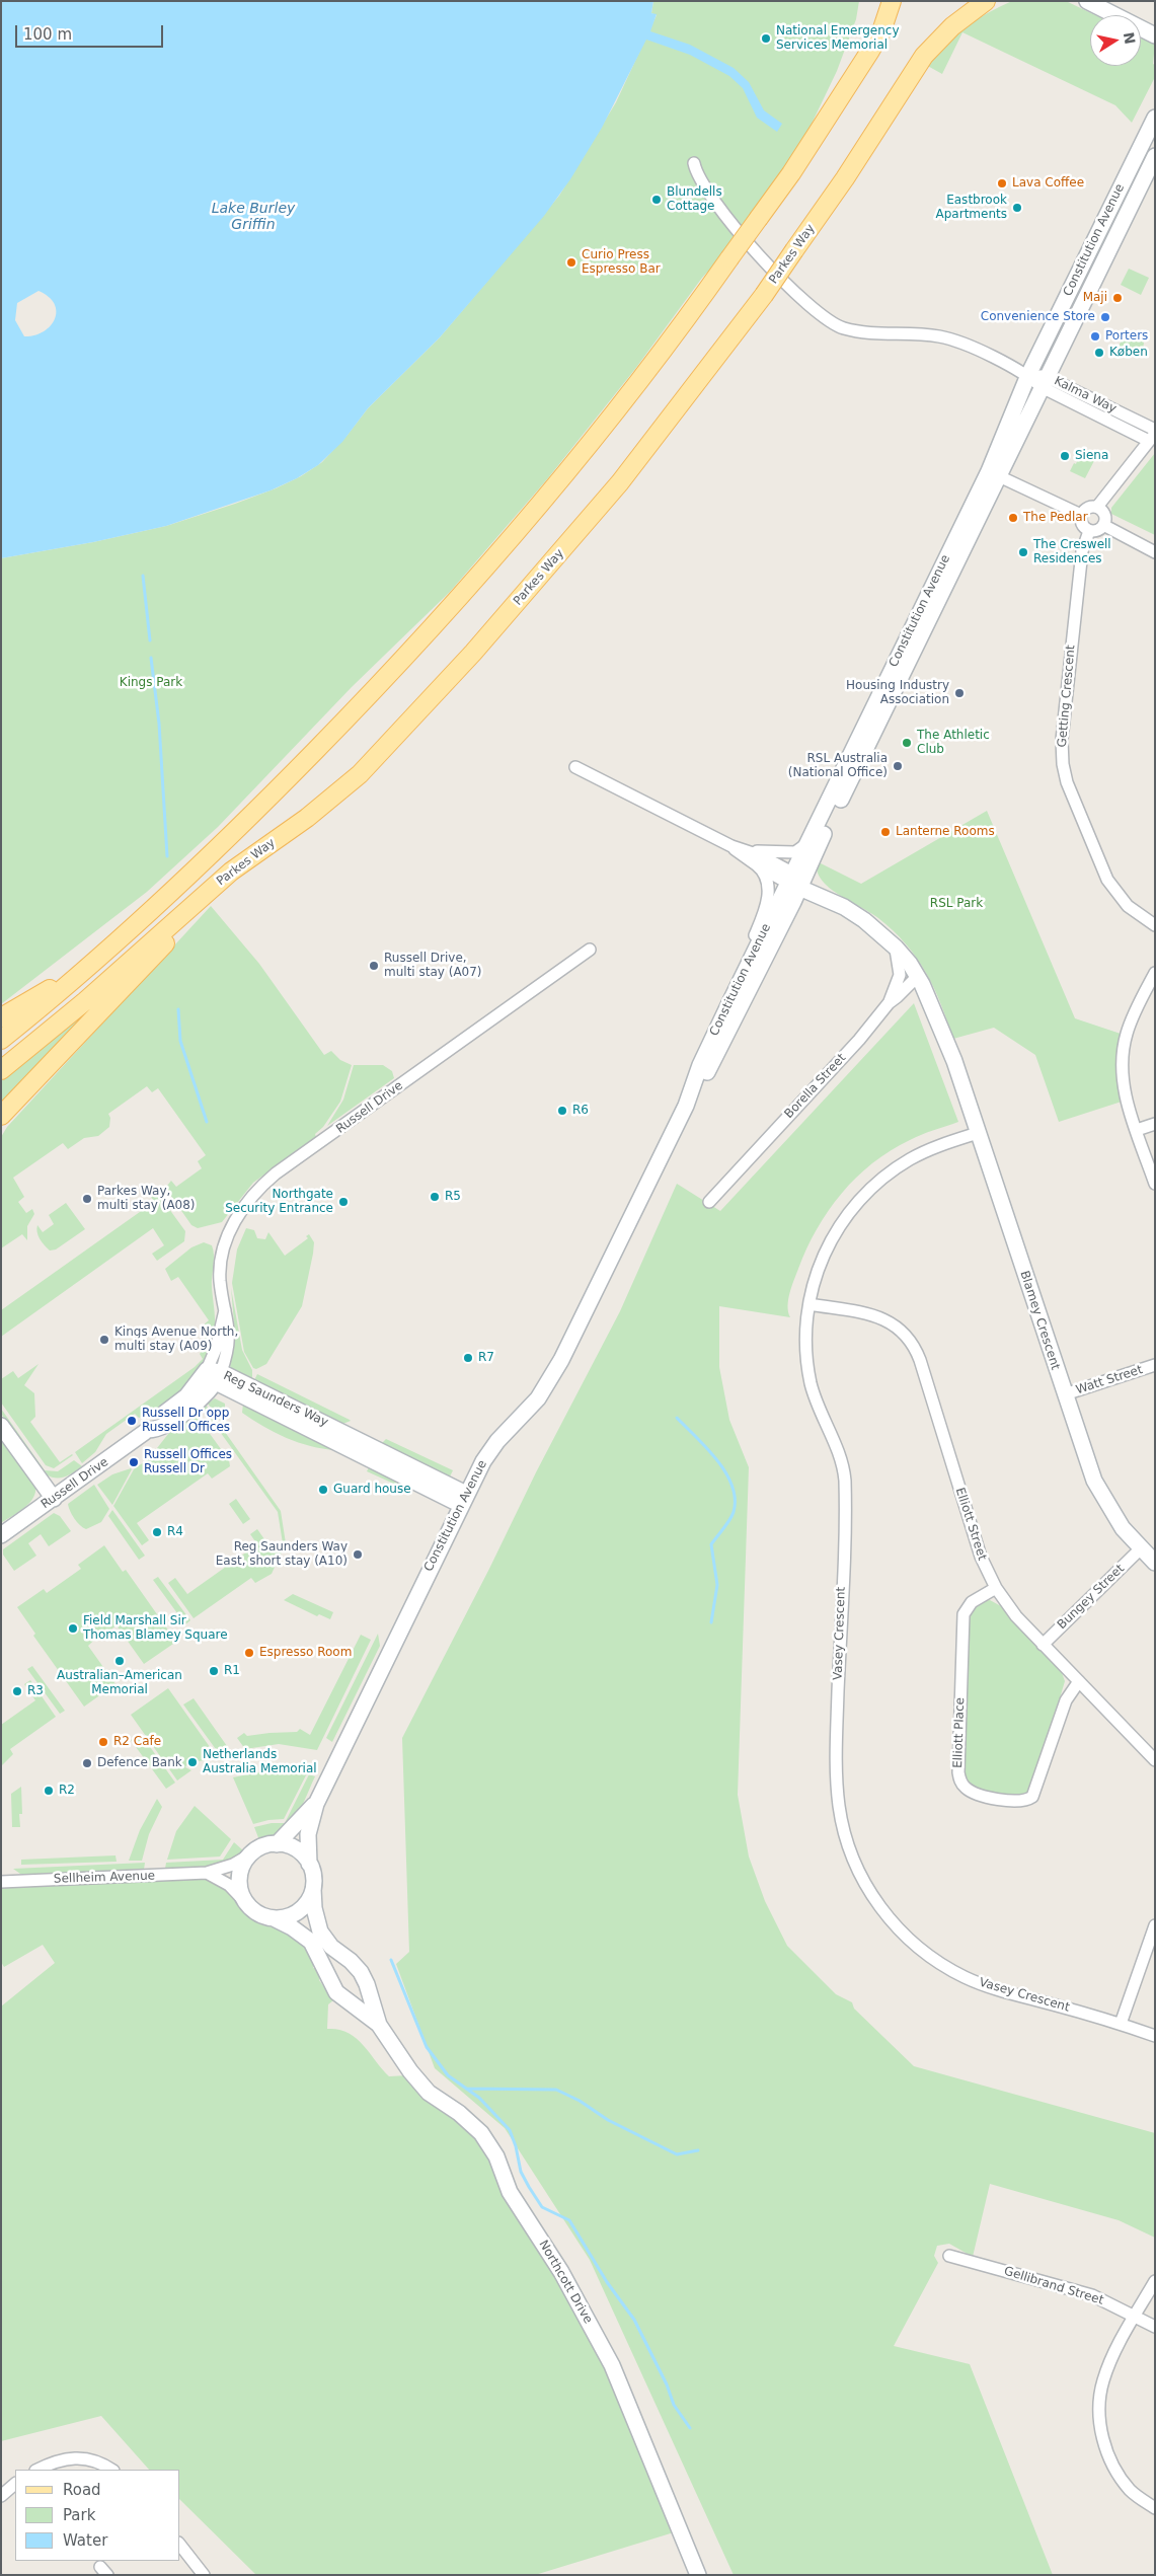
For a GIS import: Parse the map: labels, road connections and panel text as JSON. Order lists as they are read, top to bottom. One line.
{"streets":{"main road":["Parkes Way"],"street":["Constitution Avenue","Kalma Way","Getting Crescent","Borella Street","Russell Drive","Blamey Crescent","Watt Street","Reg Saunders Way","Elliott Street","Bungey Street","Vasey Crescent","Elliott Place","Sellheim Avenue","Northcott Drive","Gellibrand Street"]},"crossings":[["Constitution Avenue","Kalma Way"],["Constitution Avenue","Blamey Crescent"],["Constitution Avenue","Reg Saunders Way"],["Constitution Avenue","Sellheim Avenue"],["Constitution Avenue","Northcott Drive"],["Borella Street","Blamey Crescent"],["Russell Drive","Reg Saunders Way"],["Blamey Crescent","Watt Street"],["Blamey Crescent","Bungey Street"],["Blamey Crescent","Vasey Crescent"],["Elliott Street","Bungey Street"],["Elliott Street","Vasey Crescent"],["Elliott Street","Elliott Place"],["Sellheim Avenue","Northcott Drive"]],"water":["Lake Burley Griffin"],"parks":["Kings Park","RSL Park"],"places":["National Emergency Services Memorial","Lava Coffee","Blundells Cottage","Eastbrook Apartments","Curio Press Espresso Bar","Maji","Convenience Store","Porters","Køben","Siena","The Pedlar","The Creswell Residences","Housing Industry Association","The Athletic Club","RSL Australia (National Office)","Lanterne Rooms","Russell Drive, multi stay (A07)","R6","R5","Parkes Way, multi stay (A08)","Northgate Security Entrance","Kings Avenue North, multi stay (A09)","R7","Russell Dr opp Russell Offices","Russell Offices Russell Dr","Guard house","R4","Reg Saunders Way East, short stay (A10)","Field Marshall Sir Thomas Blamey Square","Espresso Room","Australian–American Memorial","R1","R3","R2 Cafe","Netherlands Australia Memorial","Defence Bank","R2"],"legend":["Road","Park","Water"],"scale_bar":"100 m","north":"right"}
